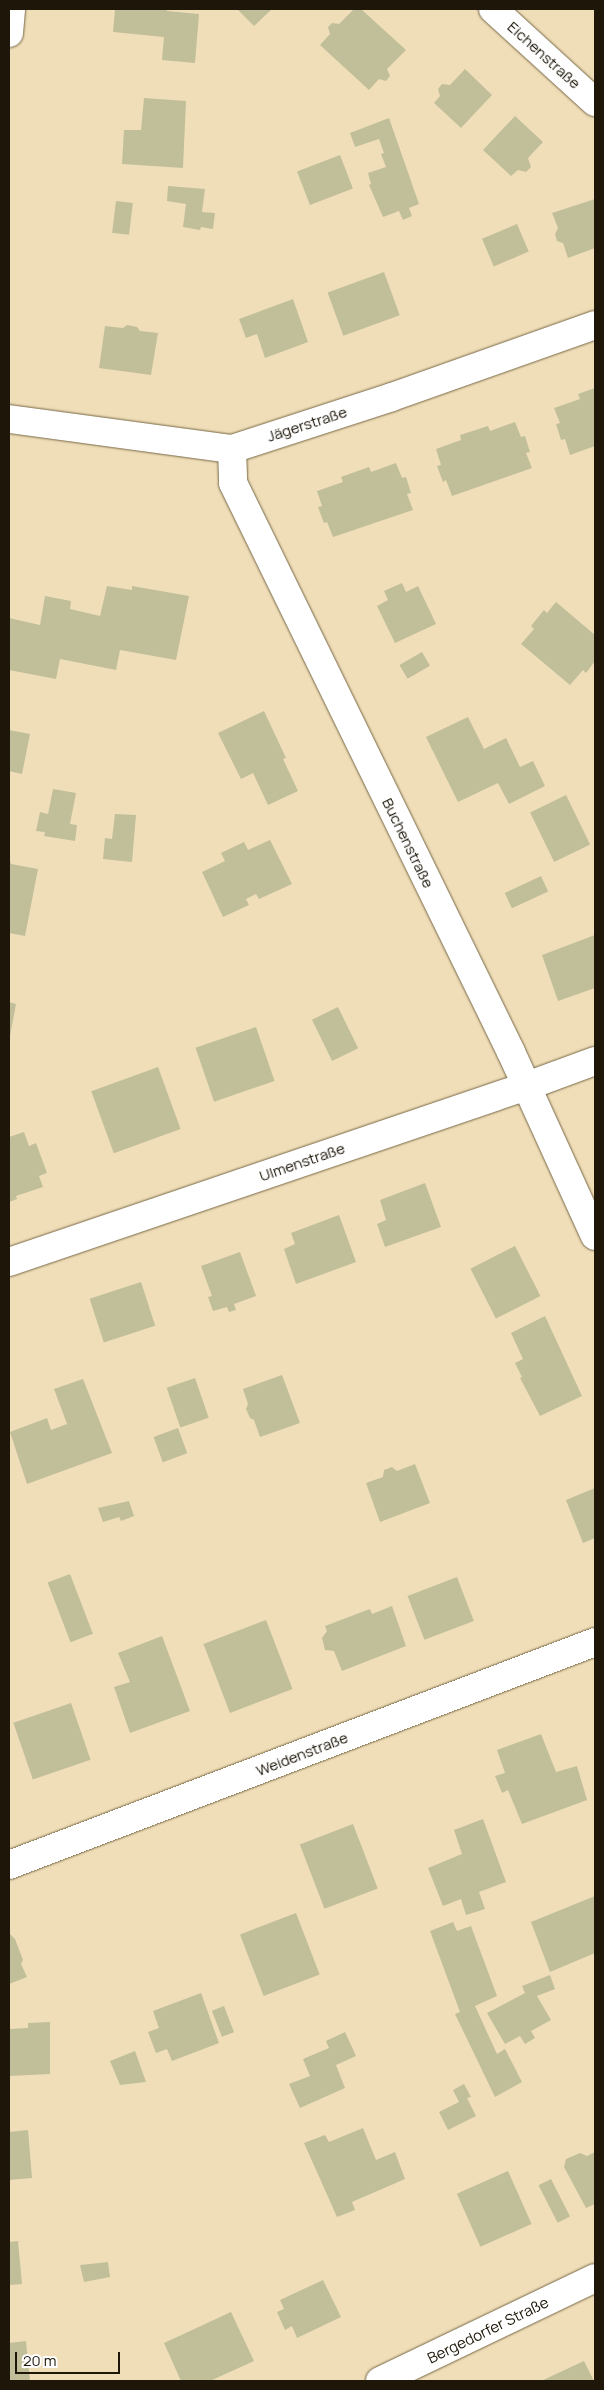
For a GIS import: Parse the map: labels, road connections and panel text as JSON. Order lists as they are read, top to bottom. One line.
{"streets":{"street":["Eichenstraße","Jägerstraße","Buchenstraße","Ulmenstraße","Weidenstraße","Bergedorfer Straße"]},"crossings":[["Jägerstraße","Buchenstraße"],["Buchenstraße","Ulmenstraße"]],"scale_bar":"20 m"}
